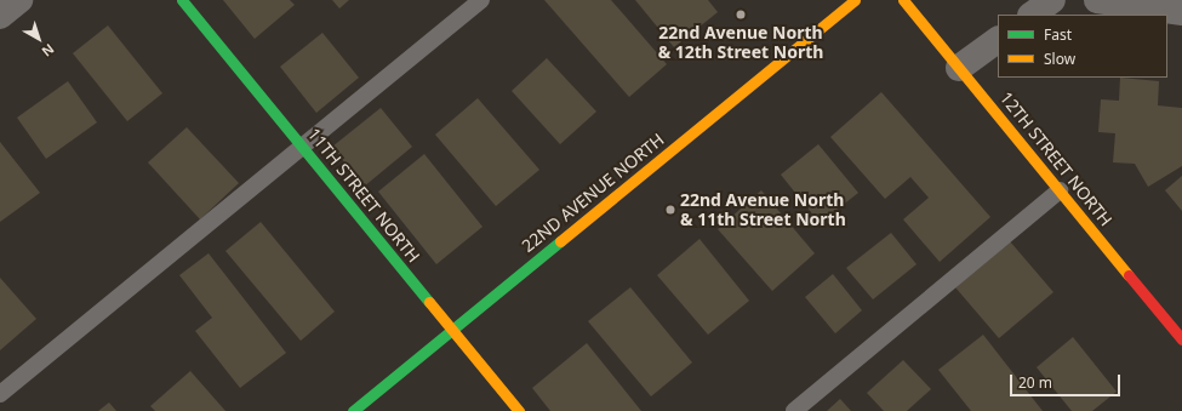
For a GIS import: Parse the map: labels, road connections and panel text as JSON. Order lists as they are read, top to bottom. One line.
{"streets":{"street":["12TH STREET NORTH","22ND AVENUE NORTH","11TH STREET NORTH"]},"crossings":[["22ND AVENUE NORTH","11TH STREET NORTH"]],"places":["22nd Avenue North & 12th Street North","22nd Avenue North & 11th Street North"],"legend":["Fast","Slow"],"scale_bar":"20 m","north":"bottom right"}
